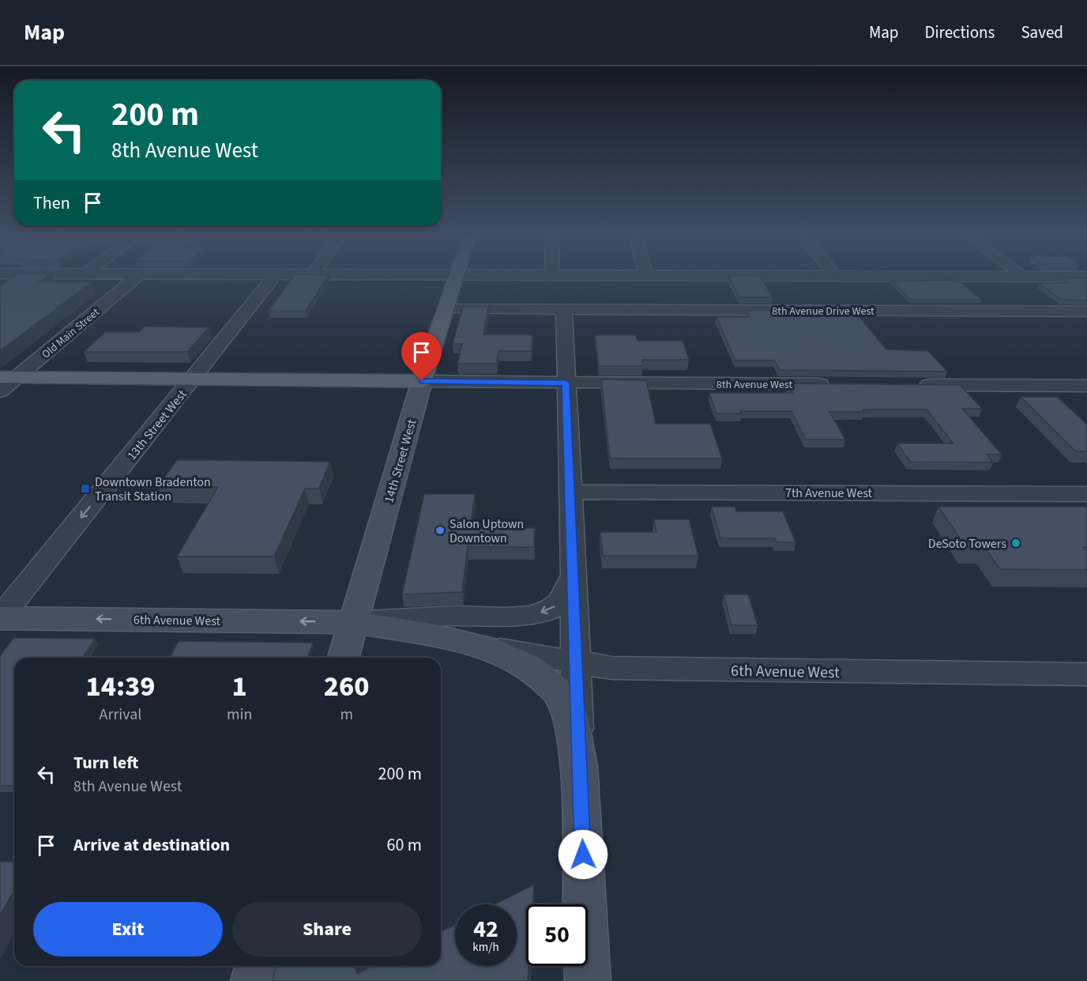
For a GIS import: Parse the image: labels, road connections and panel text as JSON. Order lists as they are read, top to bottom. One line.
{"streets":{"main road":["14th Street West","6th Avenue West"],"street":["8th Avenue Drive West","Old Main Street","8th Avenue West","13th Street West","7th Avenue West"]},"crossings":[["8th Avenue Drive West","14th Street West"],["8th Avenue West","14th Street West"],["13th Street West","6th Avenue West"],["14th Street West","6th Avenue West"]],"one_way":["13th Street West"],"places":{"transit":["Downtown Bradenton Transit Station"],"other":["Salon Uptown Downtown","DeSoto Towers"]},"page":{"header":"Map","nav":["Map","Directions","Saved"],"turn":["200 m","8th Avenue West"],"then":"Then","eta":["14:39","Arrival","1","min","260","m"],"list":[{"name":"Turn left","note":"8th Avenue West","value":"200 m"},{"name":"Arrive at destination","value":"60 m"}],"buttons":["Exit","Share"],"speed":"42 km/h","limit":"50"}}
